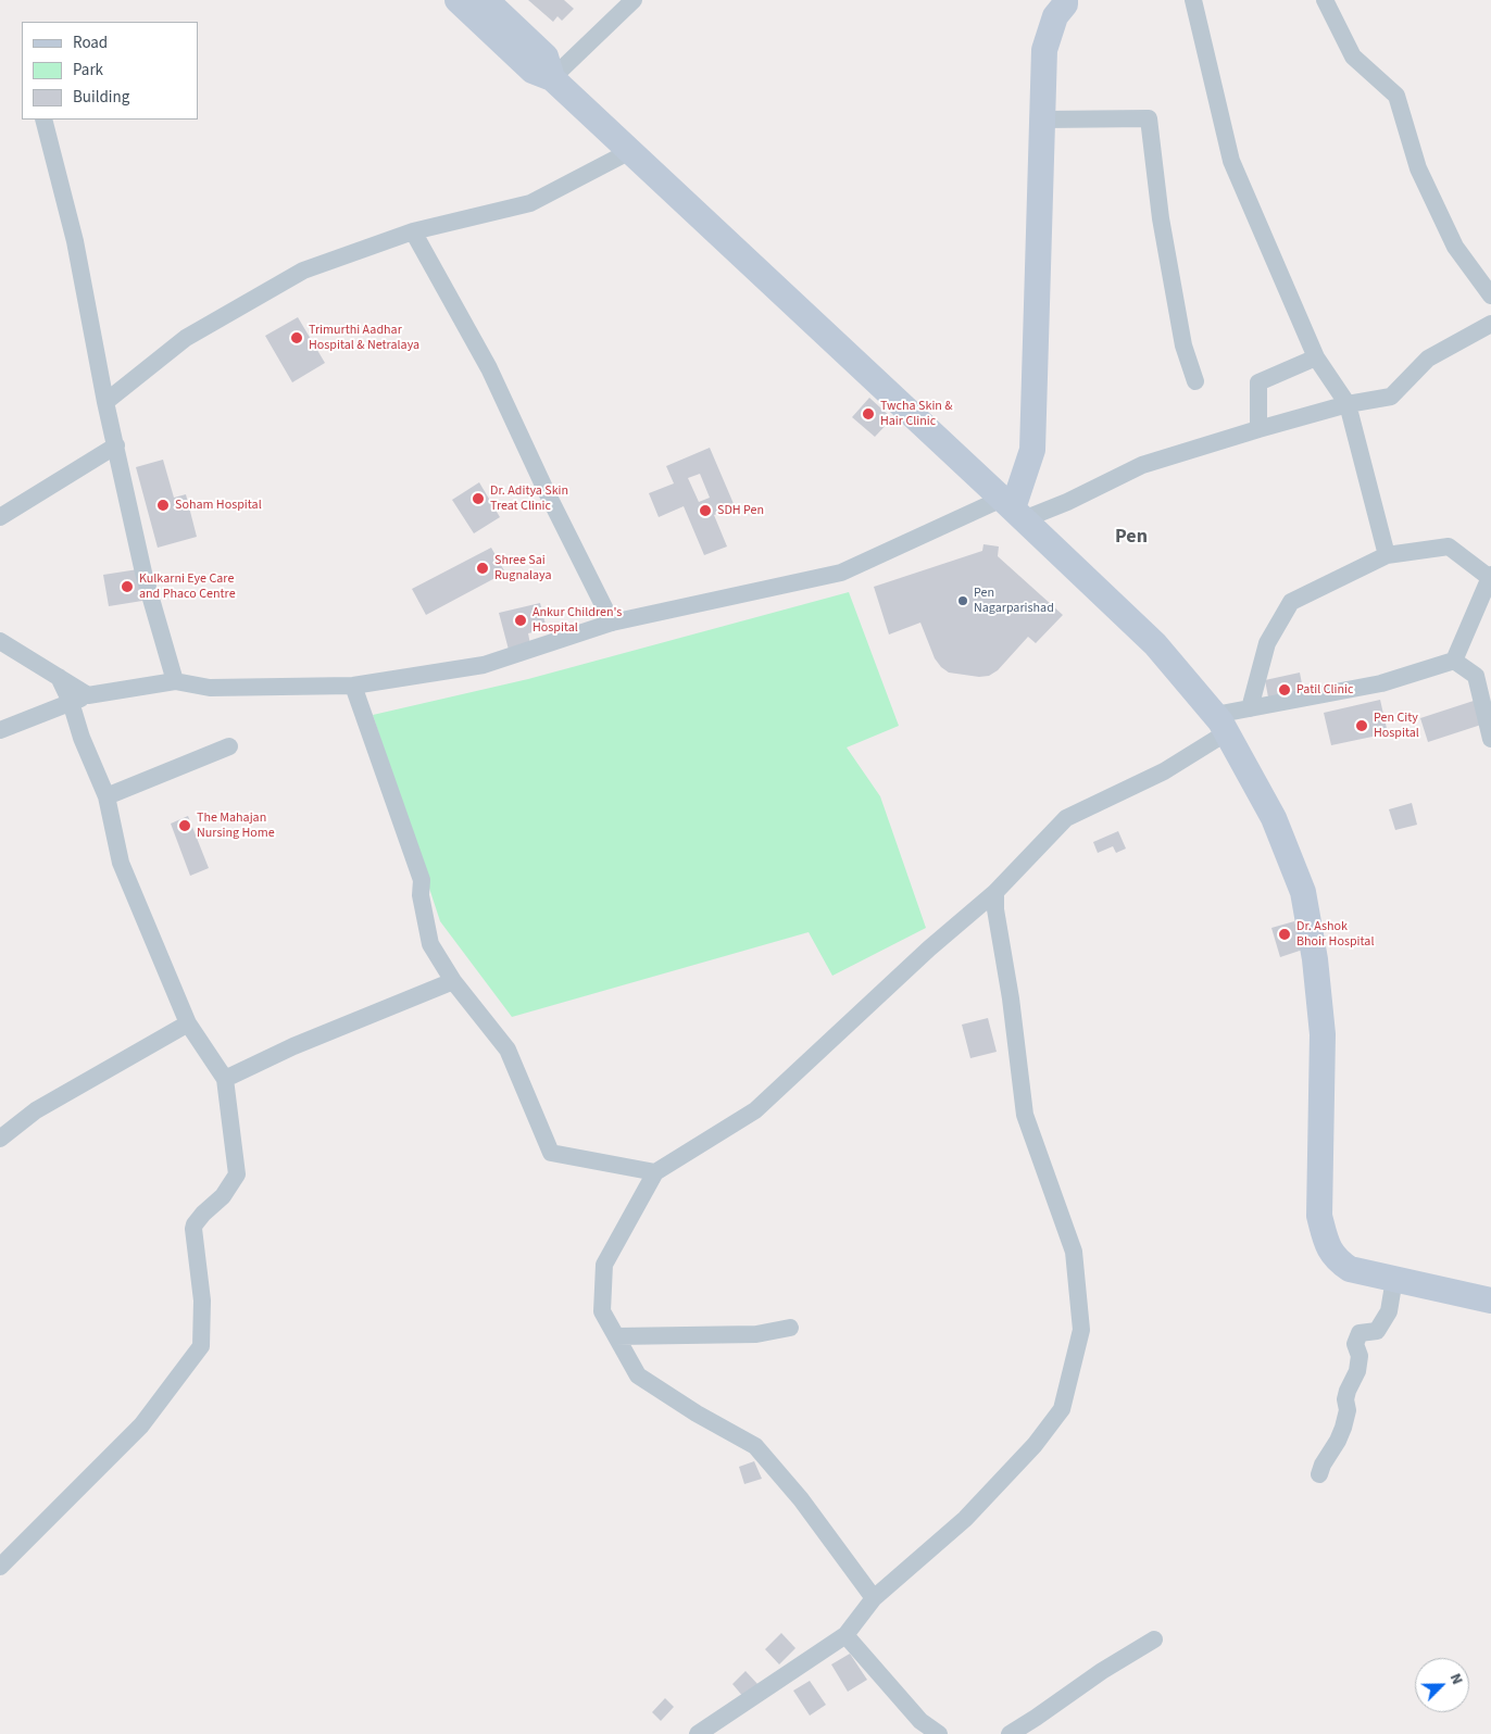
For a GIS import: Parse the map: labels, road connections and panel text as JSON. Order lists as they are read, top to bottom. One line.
{"districts":["Pen"],"places":["Trimurthi Aadhar Hospital & Netralaya","Twcha Skin & Hair Clinic","Dr. Aditya Skin Treat Clinic","Soham Hospital","SDH Pen","Shree Sai Rugnalaya","Kulkarni Eye Care and Phaco Centre","Pen Nagarparishad","Ankur Children's Hospital","Patil Clinic","Pen City Hospital","The Mahajan Nursing Home","Dr. Ashok Bhoir Hospital"],"legend":["Road","Park","Building"],"north":"top right"}
